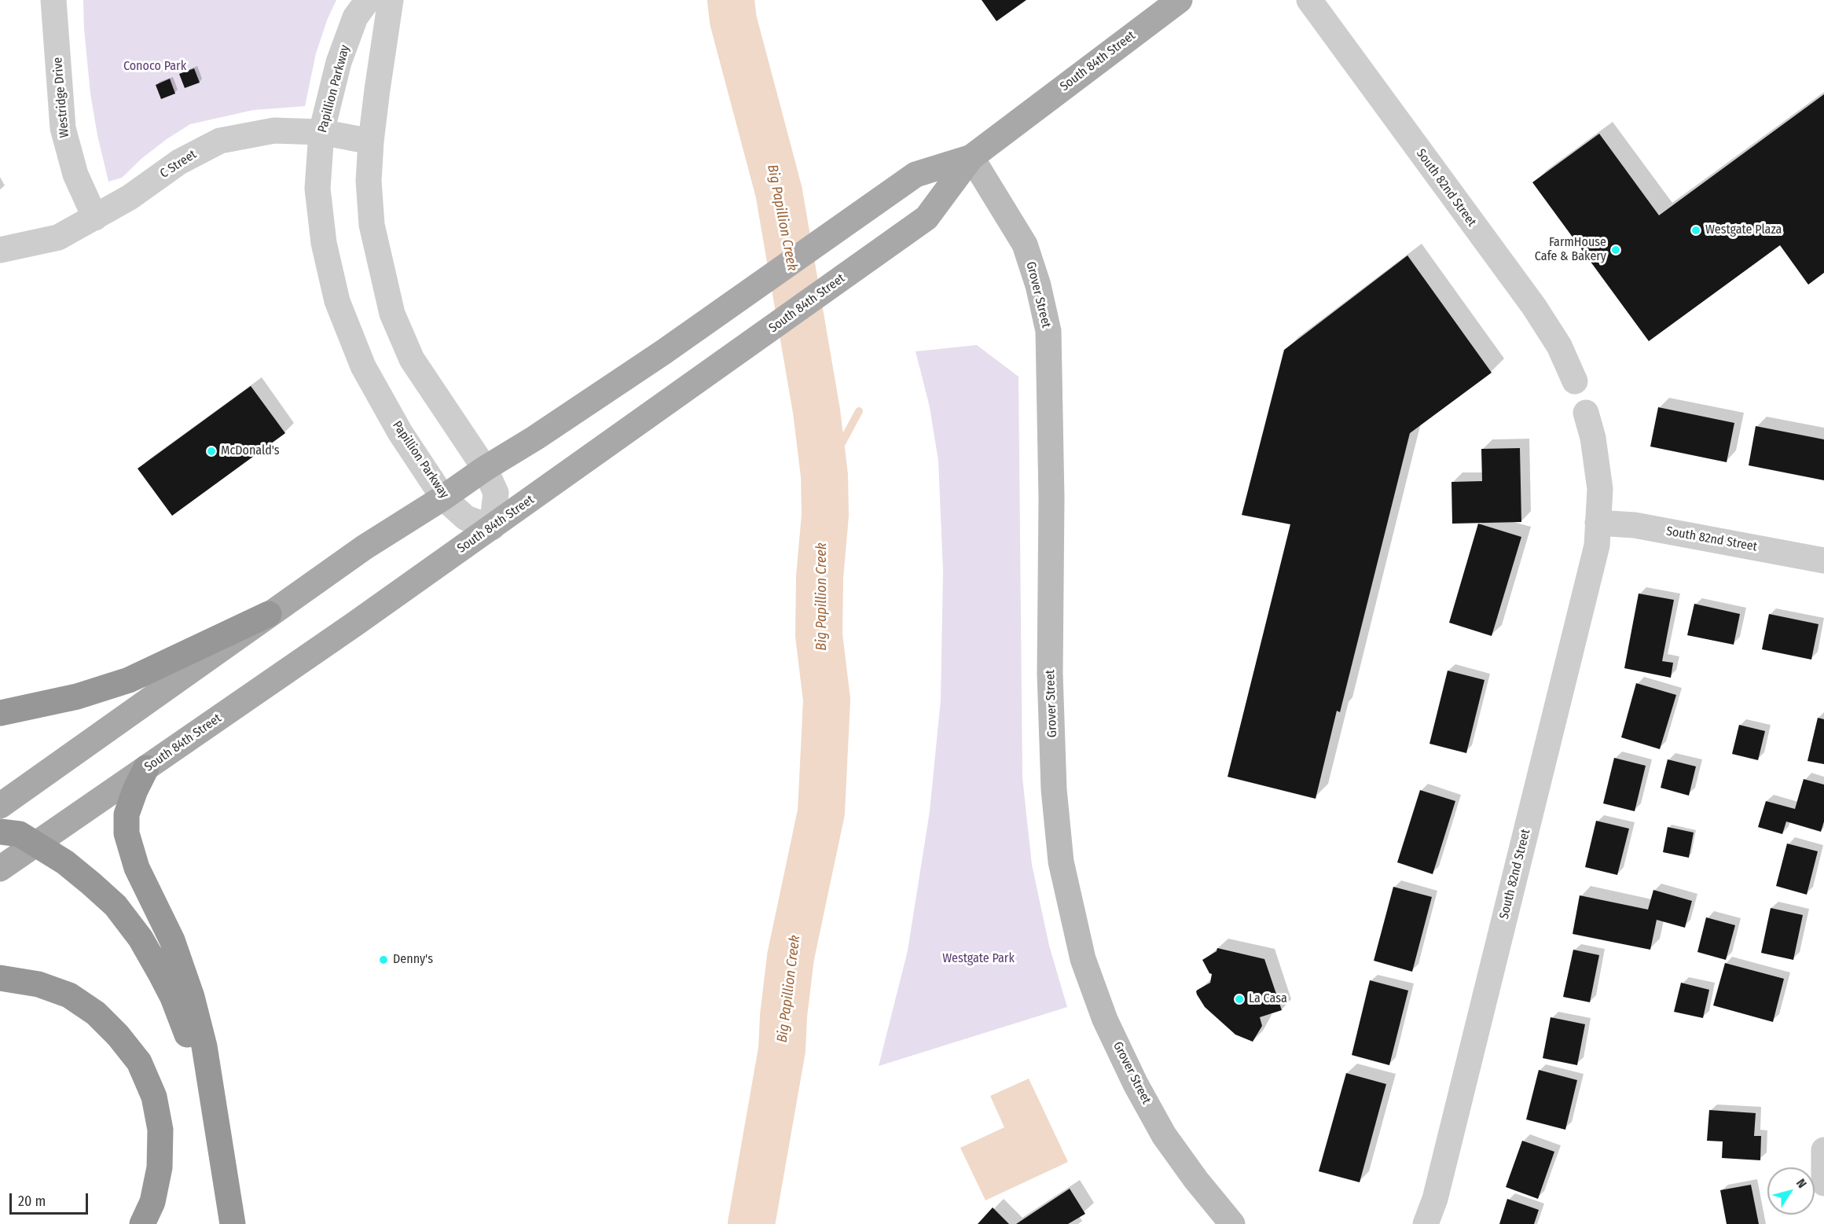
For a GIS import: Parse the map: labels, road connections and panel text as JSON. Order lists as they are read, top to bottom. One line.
{"streets":{"main road":["South 84th Street"],"street":["Papillion Parkway","Westridge Drive","C Street","South 82nd Street","Grover Street"]},"crossings":[["South 84th Street","Papillion Parkway"],["South 84th Street","Grover Street"],["Papillion Parkway","C Street"],["Westridge Drive","C Street"]],"water":["Big Papillion Creek"],"parks":["Conoco Park","Westgate Park"],"places":["Westgate Plaza","FarmHouse Cafe & Bakery","McDonald's","Denny's","La Casa"],"scale_bar":"20 m","north":"top right"}
